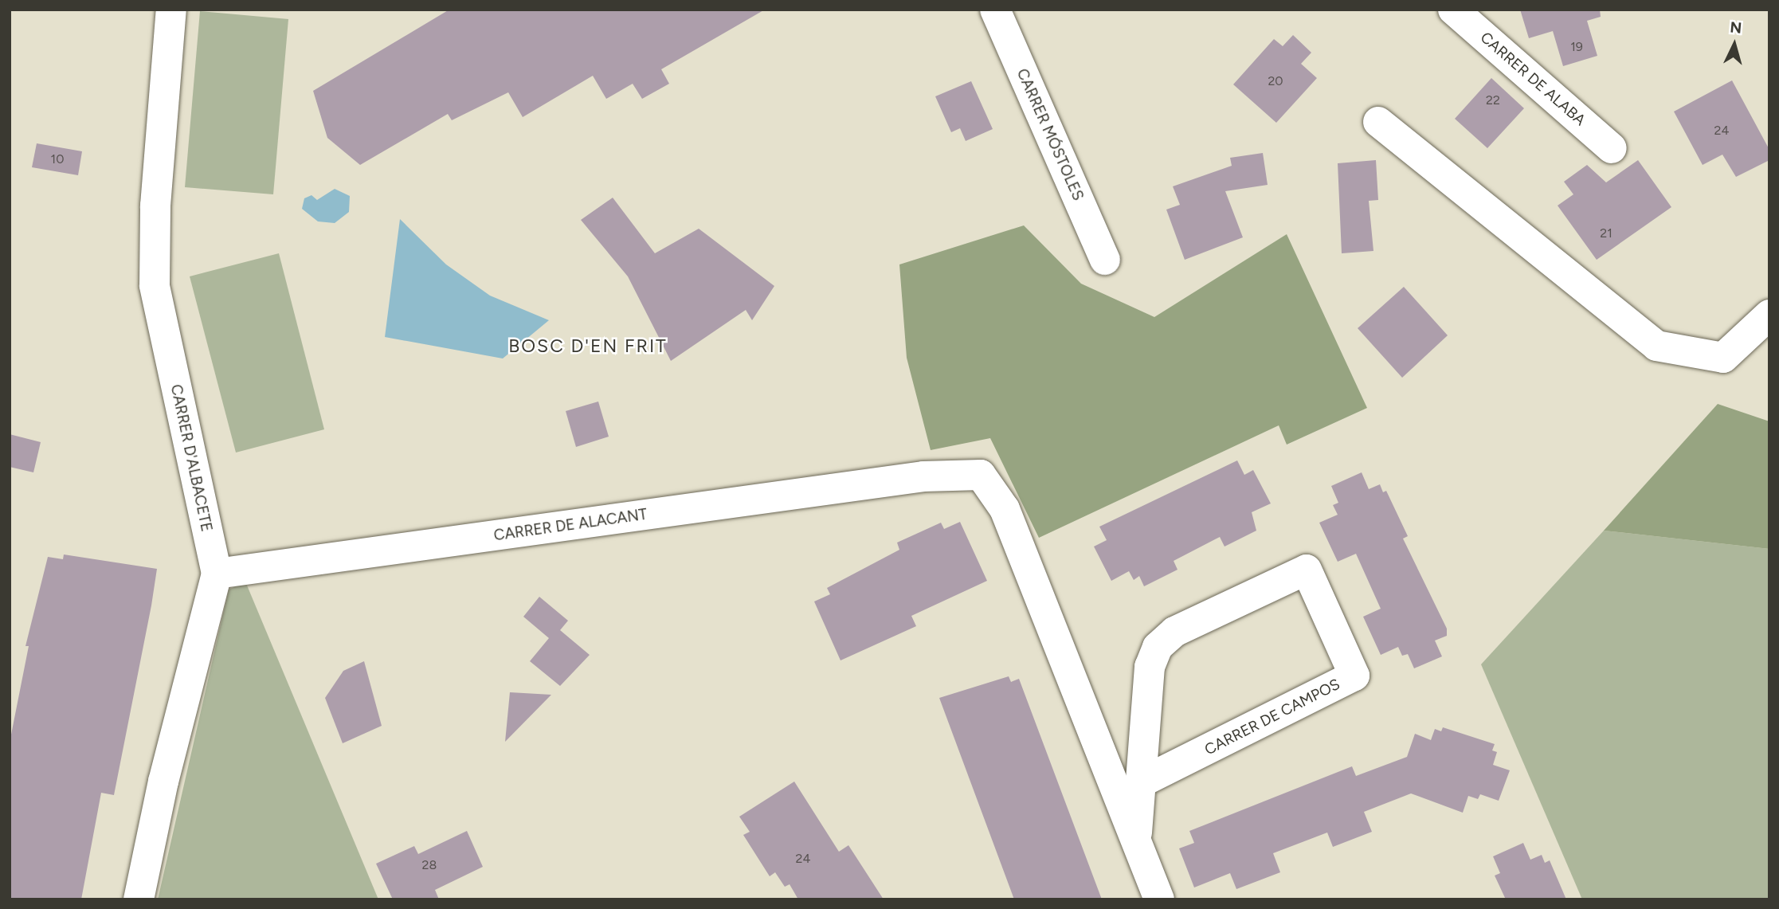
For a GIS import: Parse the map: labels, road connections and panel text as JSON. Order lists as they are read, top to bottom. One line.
{"streets":{"street":["CARRER DE ALABA","CARRER MÓSTOLES","CARRER D'ALBACETE","CARRER DE ALACANT","CARRER DE CAMPOS"]},"crossings":[["CARRER D'ALBACETE","CARRER DE ALACANT"],["CARRER DE ALACANT","CARRER DE CAMPOS"]],"districts":["BOSC D'EN FRIT"],"house_numbers":["19","20","22","24","10","21","24","28"],"north":"top"}
